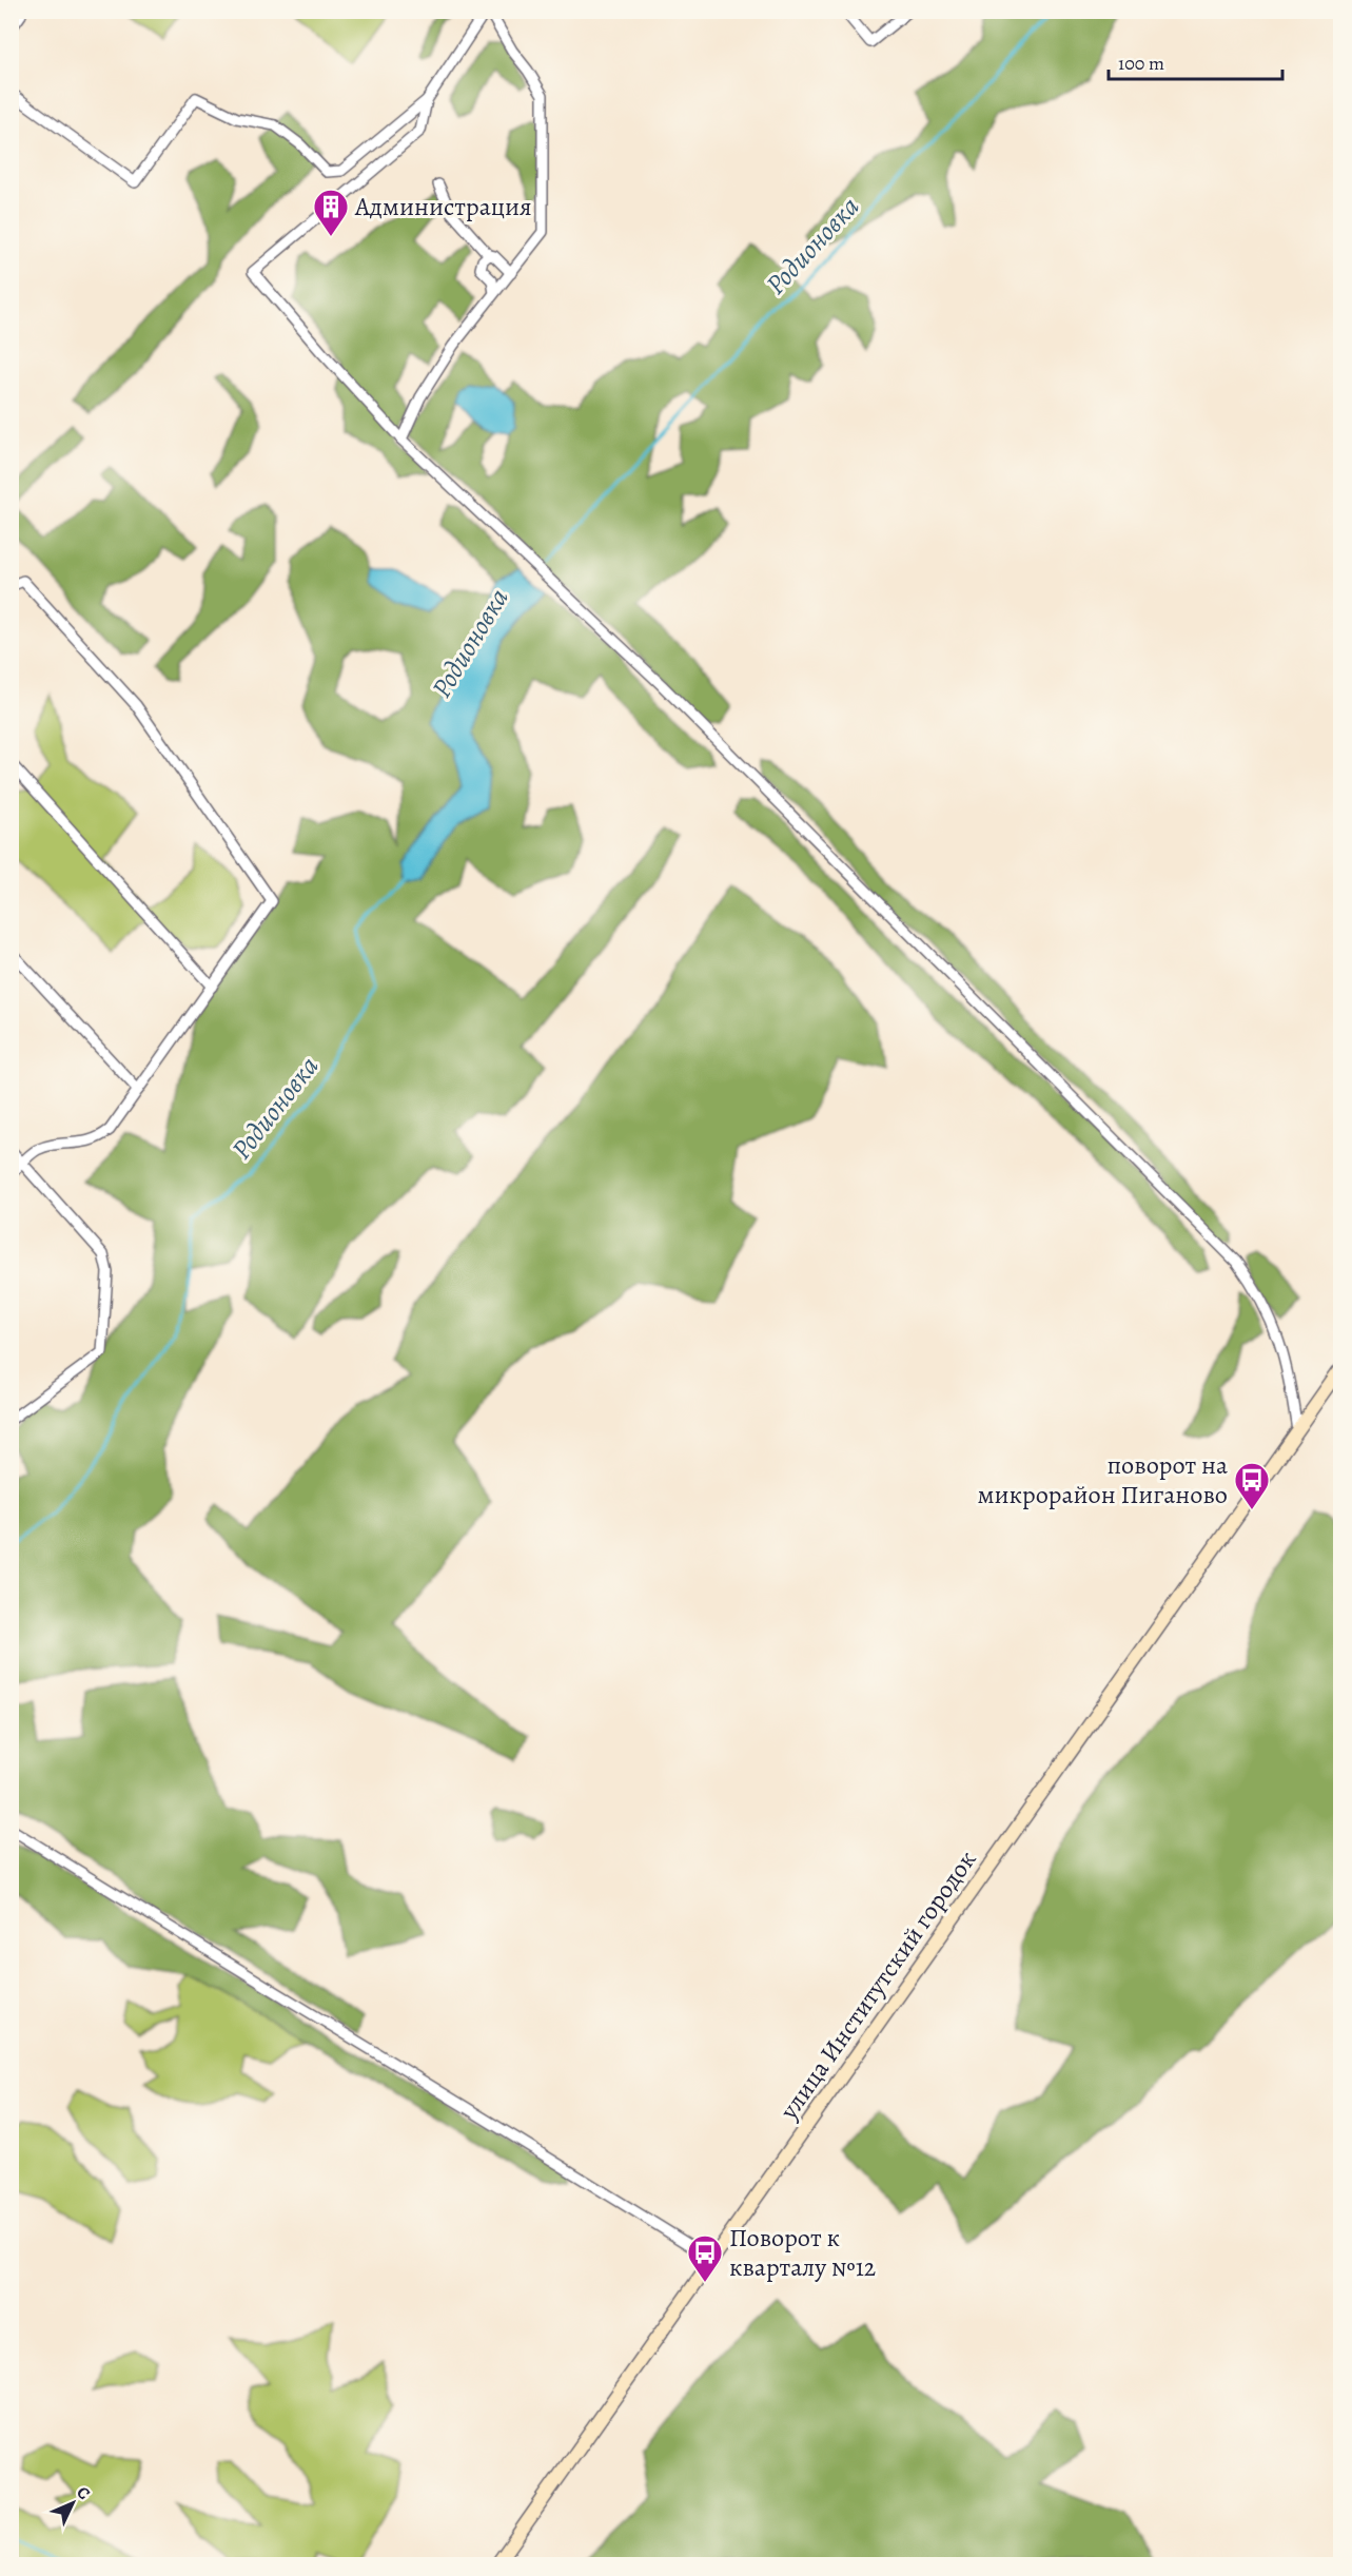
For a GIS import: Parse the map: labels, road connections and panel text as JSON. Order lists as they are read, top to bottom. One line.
{"streets":{"street":["улица Институтский городок"]},"water":["Родионовка"],"places":{"building":["Администрация"],"bus stop":["поворот на микрорайон Пиганово","Поворот к кварталу №12"]},"scale_bar":"100 m","north":"top right"}
